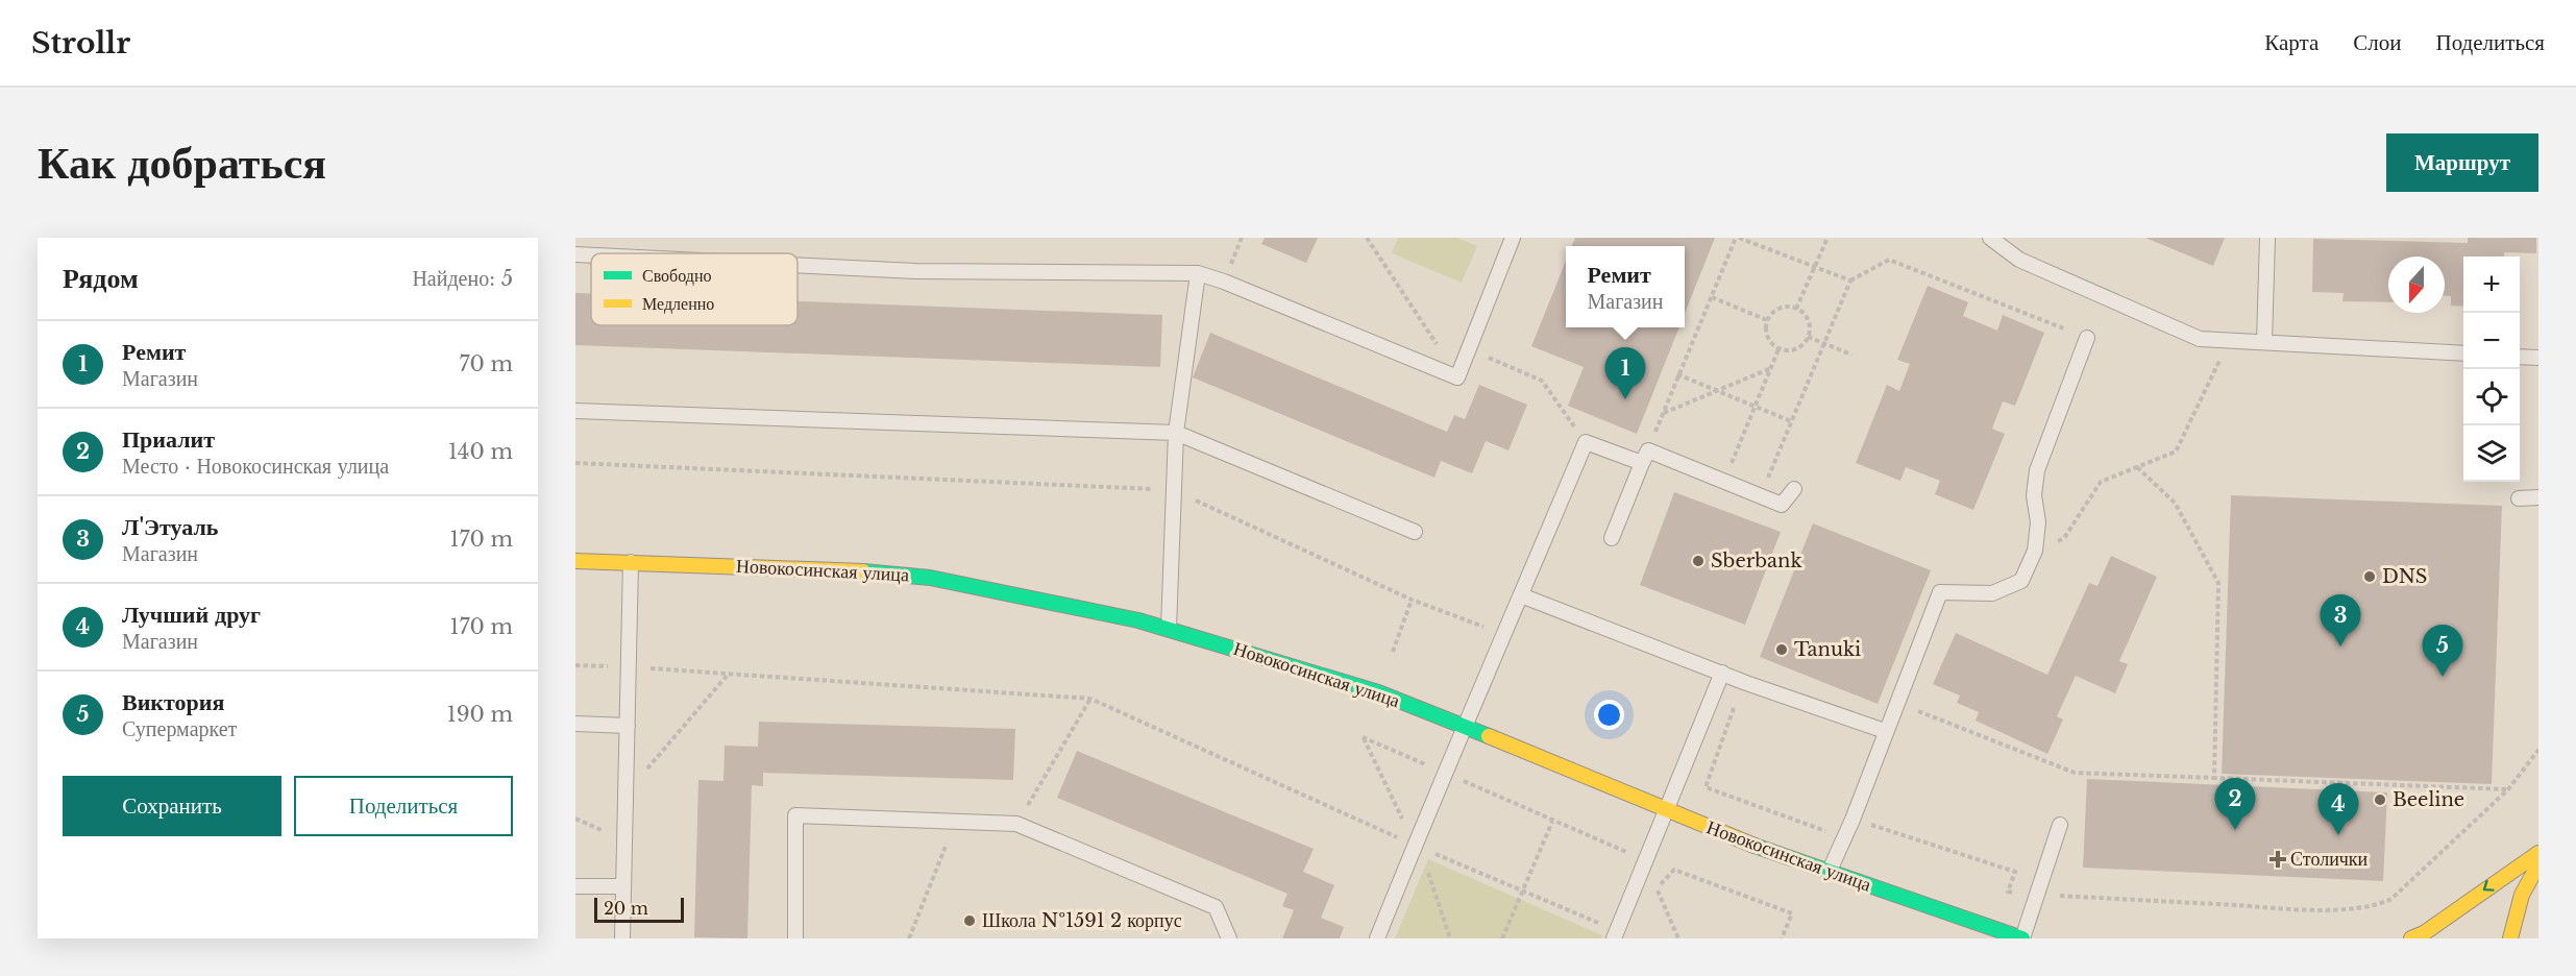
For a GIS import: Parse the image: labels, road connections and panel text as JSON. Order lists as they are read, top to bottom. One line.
{"streets":{"street":["Новокосинская улица"]},"places":{"other":["Sberbank","DNS","Tanuki","Beeline","Школа №1591 2 корпус"],"health":["Столички"]},"legend":["Свободно","Медленно"],"scale_bar":"20 m","north":"bottom","page":{"header":"Strollr","nav":["Карта","Слои","Поделиться"],"buttons":["Маршрут",["Сохранить","Поделиться"]],"title":"Как добраться","heading":["Рядом","Найдено: 5"],"popup":["Ремит","Магазин"],"map_buttons":["+","−"],"list":[{"mark":"1","name":"Ремит","note":"Магазин","value":"70 m"},{"mark":"2","name":"Приалит","note":"Место · Новокосинская улица","value":"140 m"},{"mark":"3","name":"Л'Этуаль","note":"Магазин","value":"170 m"},{"mark":"4","name":"Лучший друг","note":"Магазин","value":"170 m"},{"mark":"5","name":"Виктория","note":"Супермаркет","value":"190 m"}],"pins":["1","3","5","2","4"],"scale":"20 m"}}
